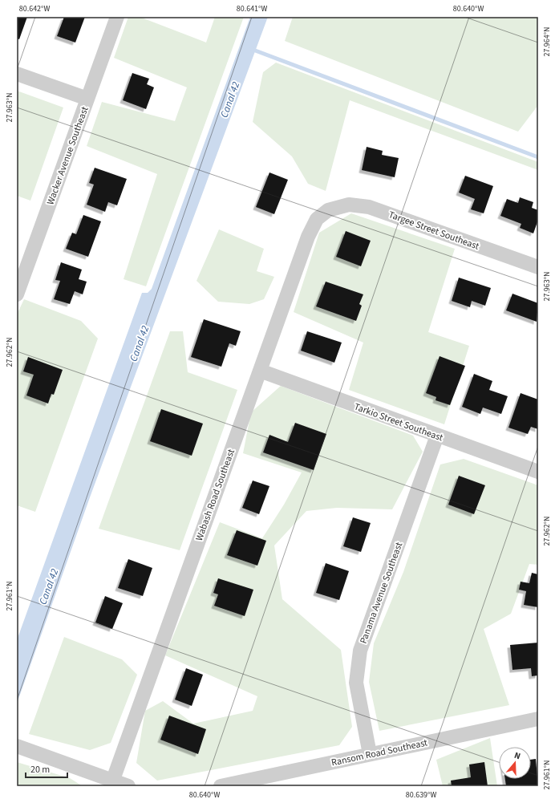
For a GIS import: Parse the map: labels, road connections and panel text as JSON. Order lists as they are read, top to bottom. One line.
{"streets":{"street":["Wacker Avenue Southeast","Targee Street Southeast","Tarkio Street Southeast","Wabash Road Southeast","Panama Avenue Southeast","Ransom Road Southeast"]},"crossings":[["Targee Street Southeast","Wabash Road Southeast"],["Tarkio Street Southeast","Wabash Road Southeast"],["Tarkio Street Southeast","Panama Avenue Southeast"],["Panama Avenue Southeast","Ransom Road Southeast"]],"water":["Canal 42"],"scale_bar":"20 m","north":"top","coordinates":["80.642°W","80.641°W","80.640°W","27.964°N","27.963°N","27.962°N","27.961°N","80.639°W"]}
